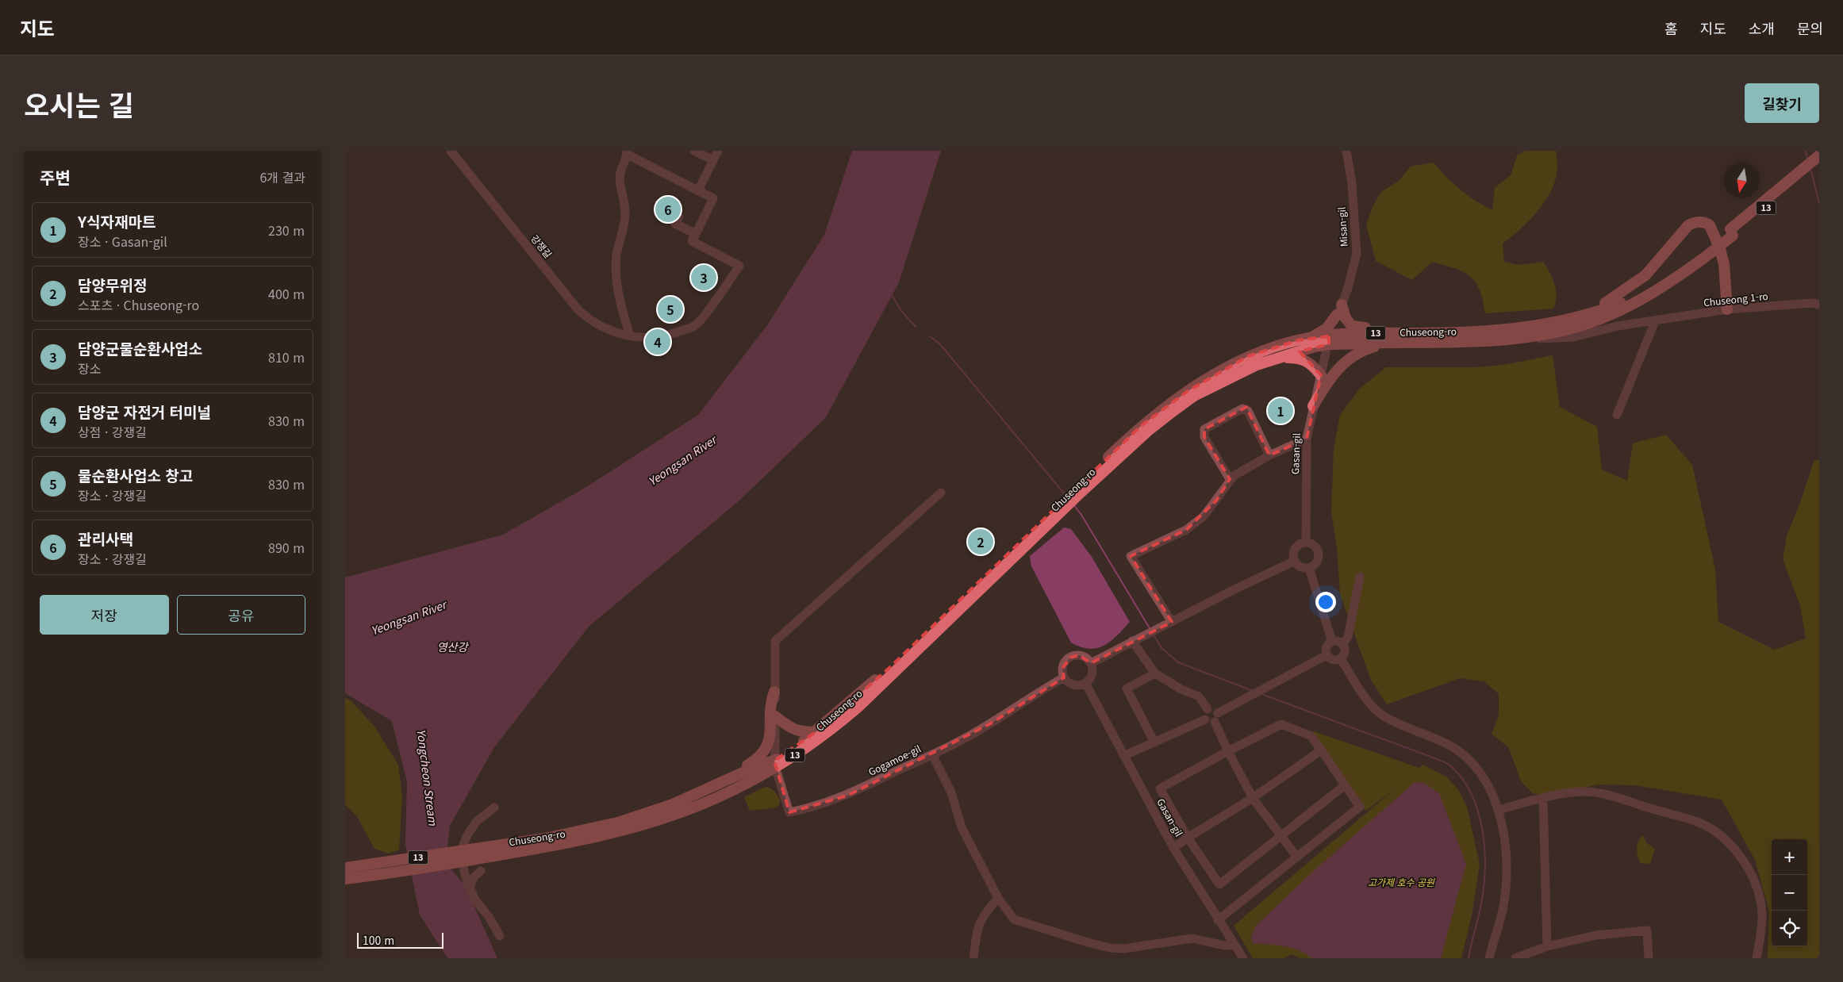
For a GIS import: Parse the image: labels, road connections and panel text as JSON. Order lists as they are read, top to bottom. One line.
{"streets":{"main road":["13","Chuseong-ro"],"street":["Misan-gil","강쟁길","Chuseong 1-ro","Gasan-gil","Gogamoe-gil"]},"crossings":[["Misan-gil","Chuseong-ro"],["Misan-gil","Gasan-gil"],["Chuseong 1-ro","Chuseong-ro"],["Chuseong-ro","Gasan-gil"],["Chuseong-ro","Gogamoe-gil"],["Gasan-gil","Gogamoe-gil"]],"water":["Yeongsan River","영산강","Yongcheon Stream"],"parks":["고가제 호수 공원"],"scale_bar":"100 m","north":"bottom","page":{"header":"지도","nav":["홈","지도","소개","문의"],"title":"오시는 길","buttons":["길찾기",["저장","공유"]],"heading":["주변","6개 결과"],"pins":["6","3","5","4","1","2"],"list":[{"mark":"1","name":"Y식자재마트","note":"장소 · Gasan-gil","value":"230 m"},{"mark":"2","name":"담양무위정","note":"스포츠 · Chuseong-ro","value":"400 m"},{"mark":"3","name":"담양군물순환사업소","note":"장소","value":"810 m"},{"mark":"4","name":"담양군 자전거 터미널","note":"상점 · 강쟁길","value":"830 m"},{"mark":"5","name":"물순환사업소 창고","note":"장소 · 강쟁길","value":"830 m"},{"mark":"6","name":"관리사택","note":"장소 · 강쟁길","value":"890 m"}],"map_buttons":["+","−"],"scale":"100 m"}}
